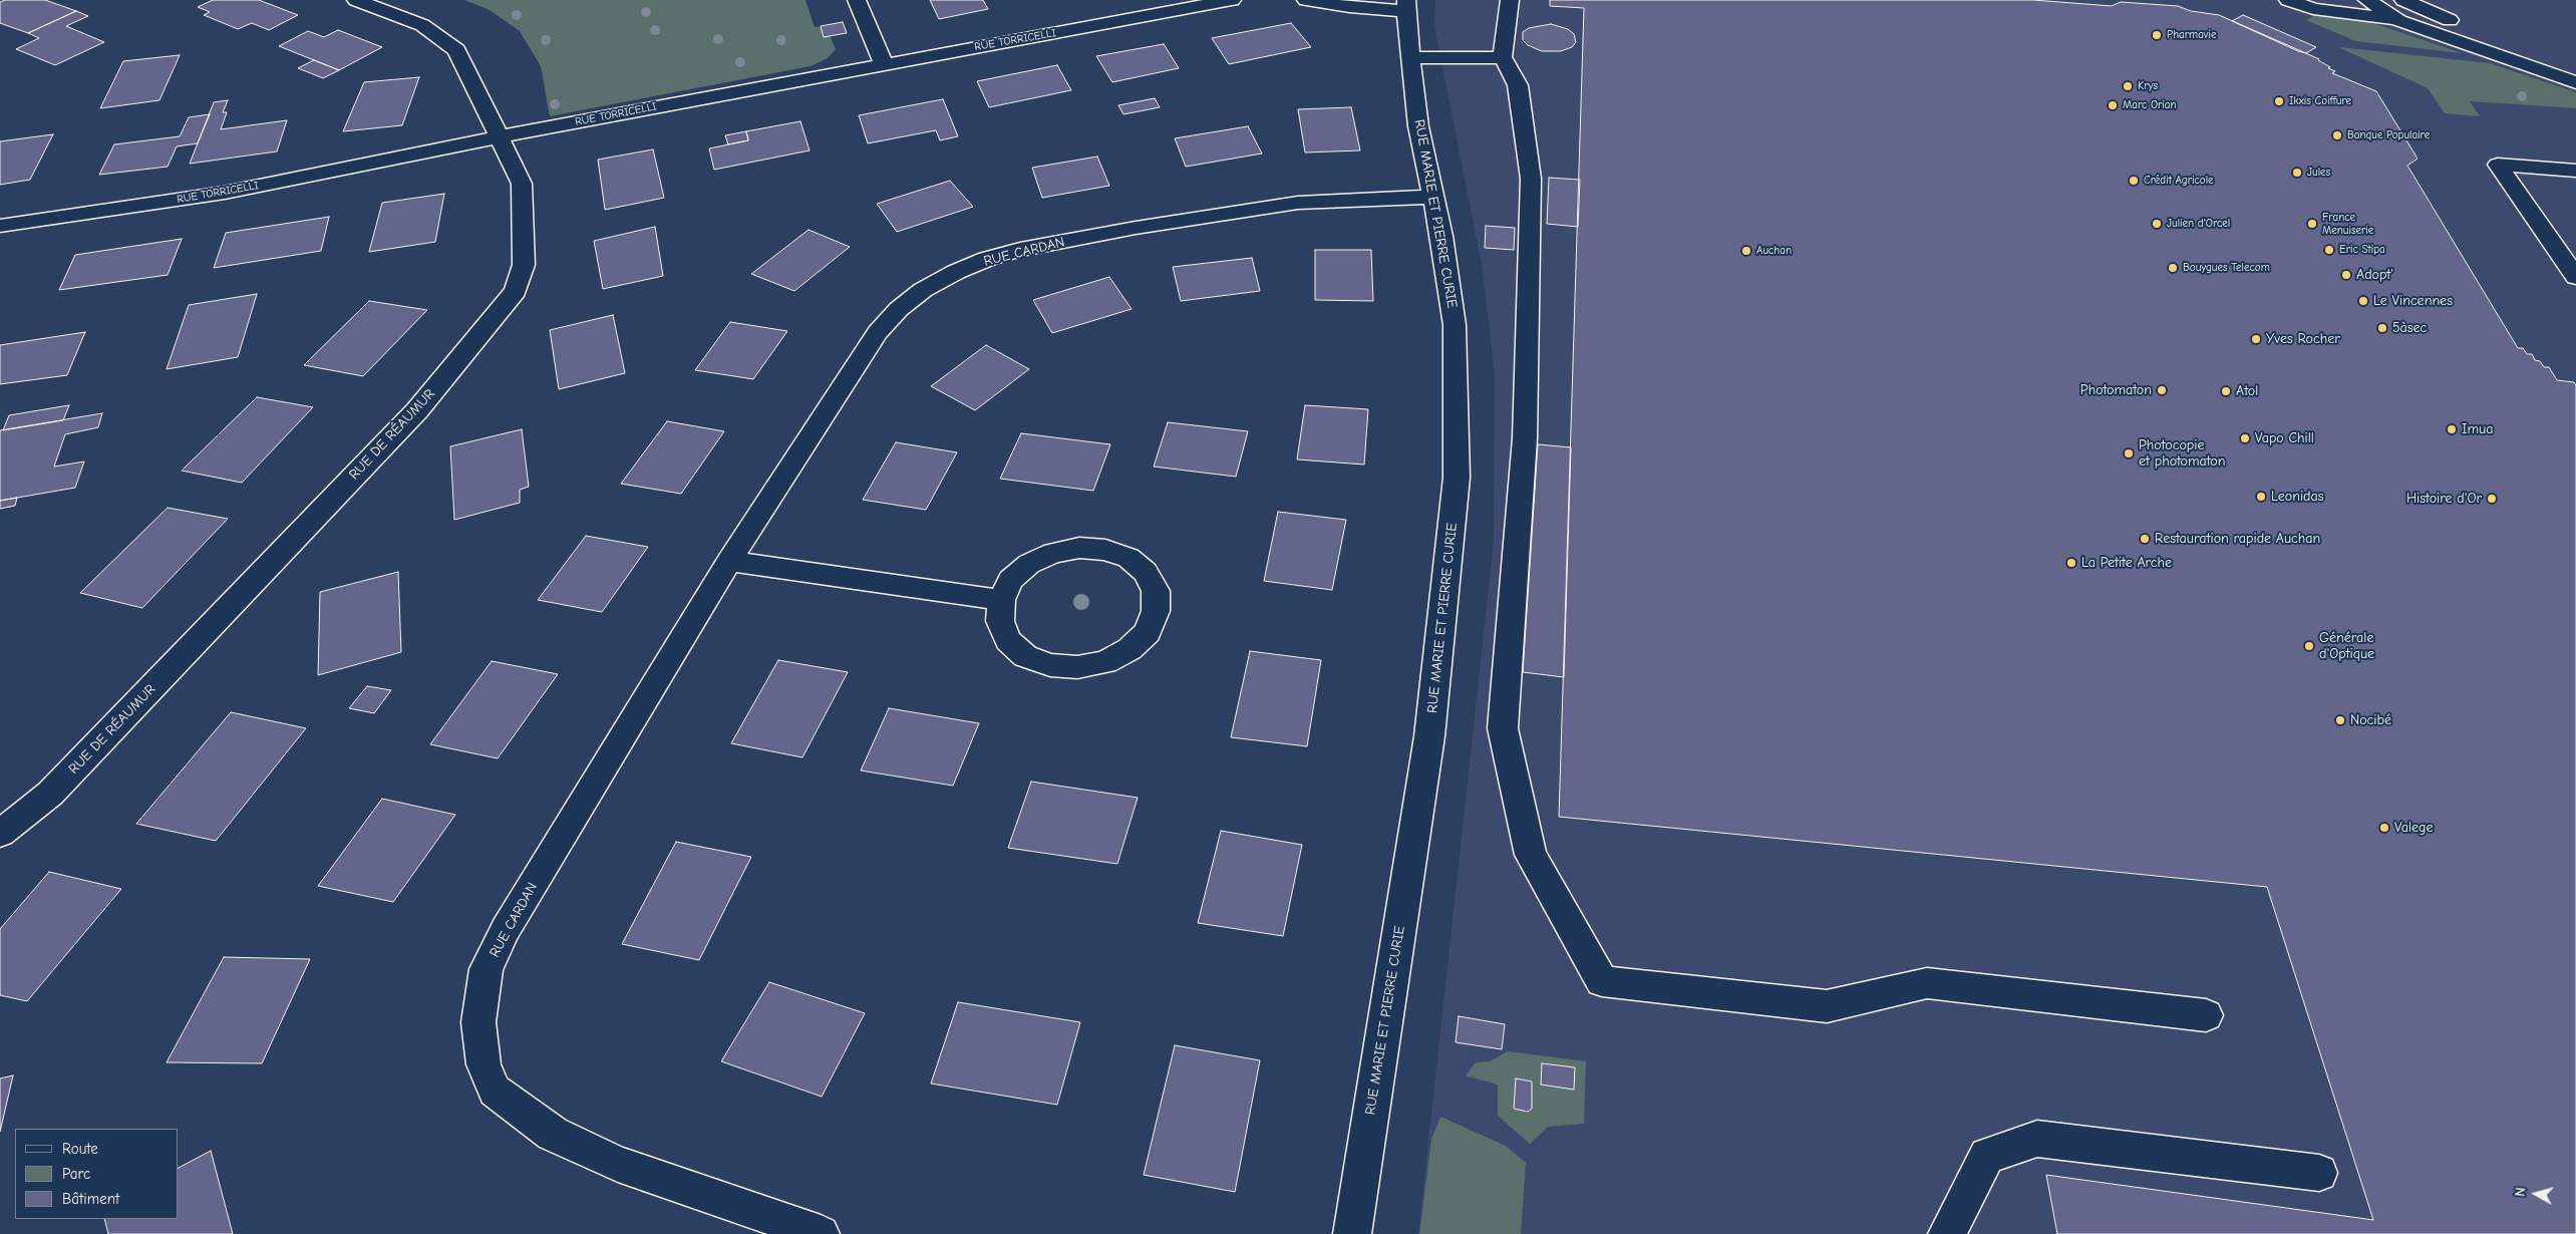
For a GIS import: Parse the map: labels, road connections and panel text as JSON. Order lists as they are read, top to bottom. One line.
{"streets":{"street":["RUE TORRICELLI","RUE MARIE ET PIERRE CURIE","RUE CARDAN","RUE DE RÉAUMUR"]},"crossings":[["RUE TORRICELLI","RUE DE RÉAUMUR"],["RUE MARIE ET PIERRE CURIE","RUE CARDAN"]],"places":["Pharmavie","Krys","Ikxis Coiffure","Marc Orian","Banque Populaire","Jules","Crédit Agricole","Julien d'Orcel","France Menuiserie","Eric Stipa","Auchan","Bouygues Telecom","Adopt'","Le Vincennes","5àsec","Yves Rocher","Photomaton","Atol","Imua","Vapo Chill","Photocopie et photomaton","Leonidas","Histoire d'Or","Restauration rapide Auchan","La Petite Arche","Générale d'Optique","Nocibé","Valege"],"legend":["Route","Parc","Bâtiment"],"north":"left"}
